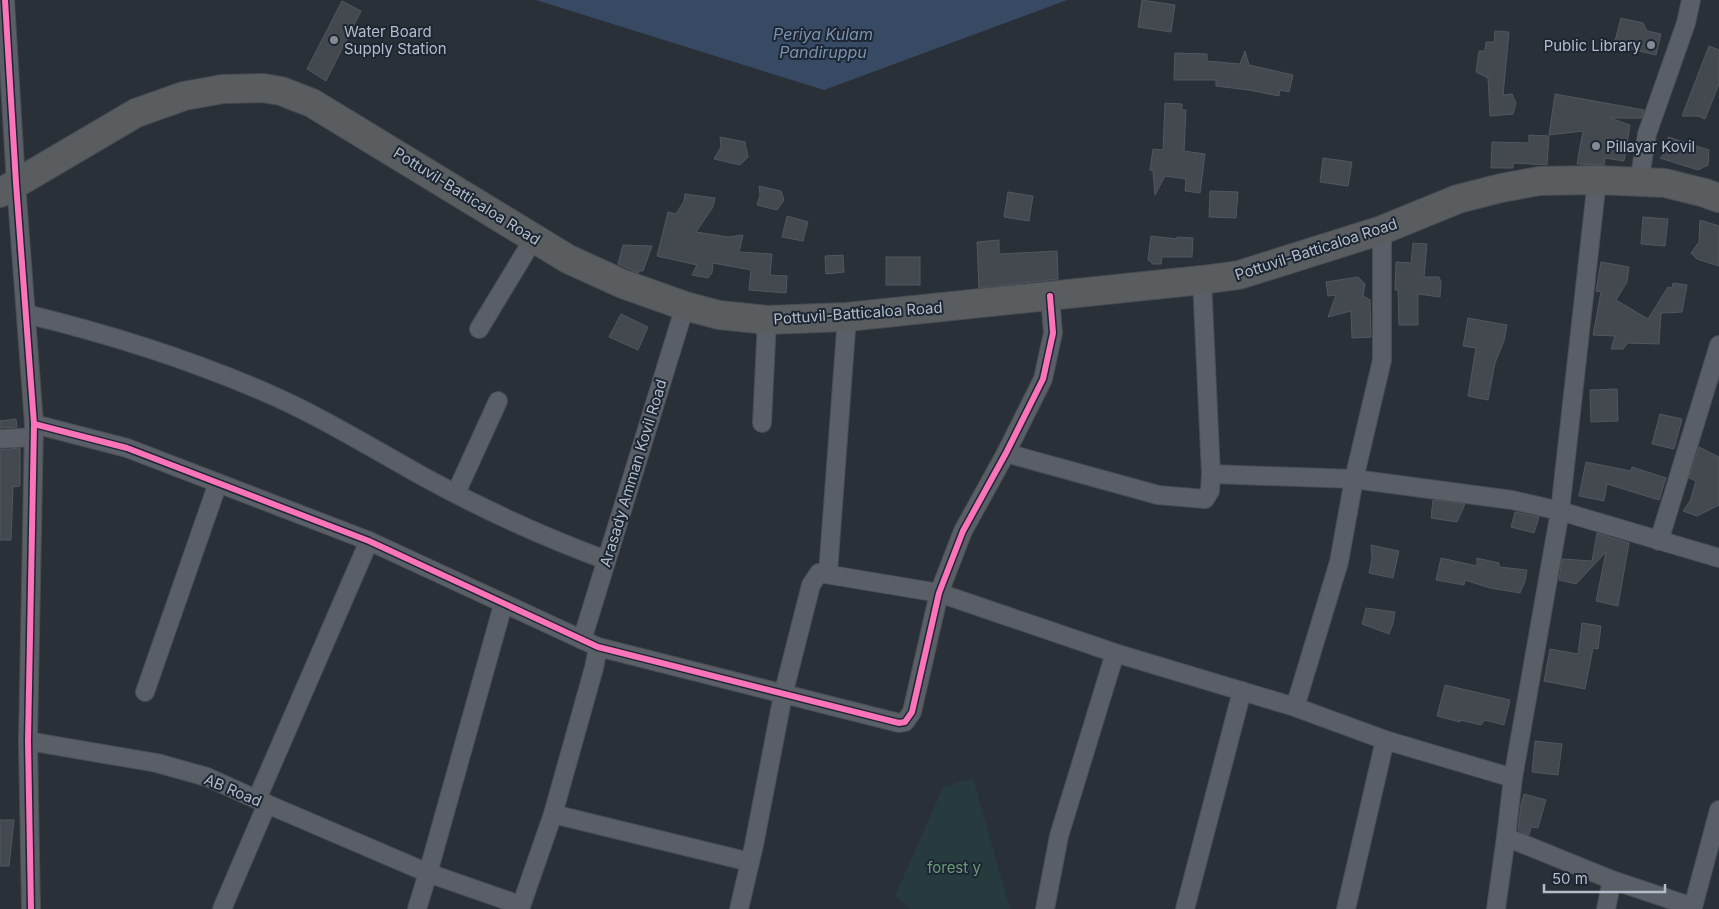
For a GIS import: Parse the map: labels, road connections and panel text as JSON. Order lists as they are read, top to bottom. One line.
{"streets":{"highway":["Pottuvil-Batticaloa Road"],"street":["Arasady Amman Kovil Road","AB Road"]},"crossings":[["Pottuvil-Batticaloa Road","Arasady Amman Kovil Road"],["Arasady Amman Kovil Road","AB Road"]],"water":["Periya Kulam Pandiruppu"],"parks":["forest y"],"places":["Water Board Supply Station","Public Library","Pillayar Kovil"],"scale_bar":"50 m"}
